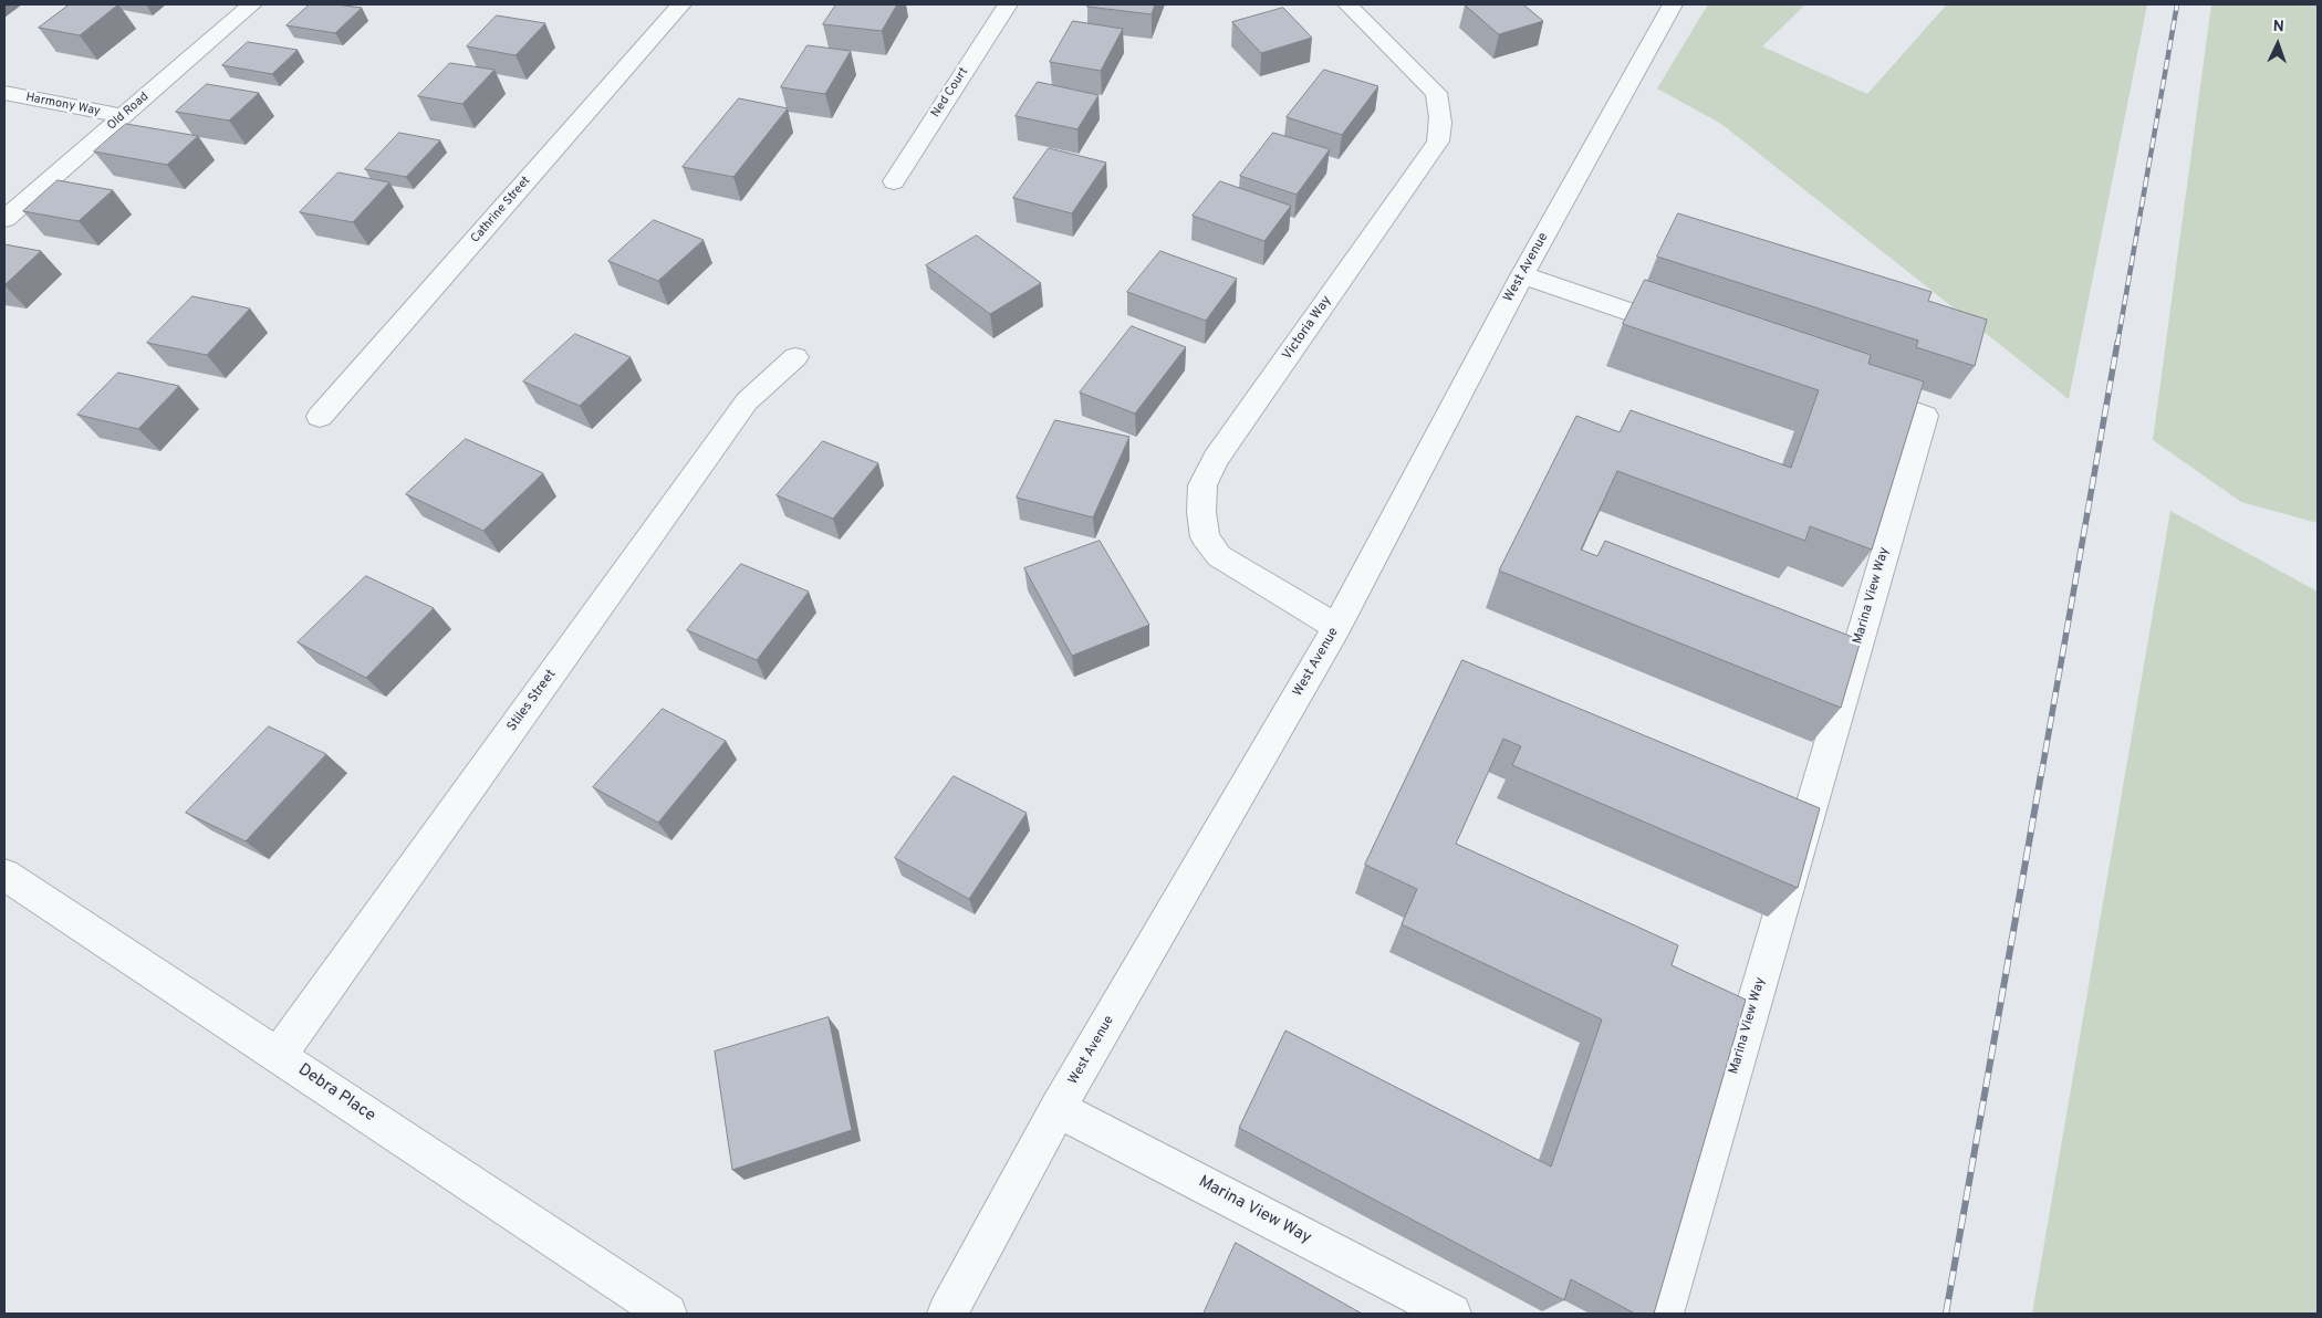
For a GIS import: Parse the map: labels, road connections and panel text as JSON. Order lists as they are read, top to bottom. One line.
{"streets":{"street":["Ned Court","Harmony Way","Old Road","Cathrine Street","West Avenue","Victoria Way","Marina View Way","Stiles Street","Debra Place"]},"crossings":[["Harmony Way","Old Road"],["West Avenue","Victoria Way"],["West Avenue","Marina View Way"],["Stiles Street","Debra Place"]],"north":"top"}
